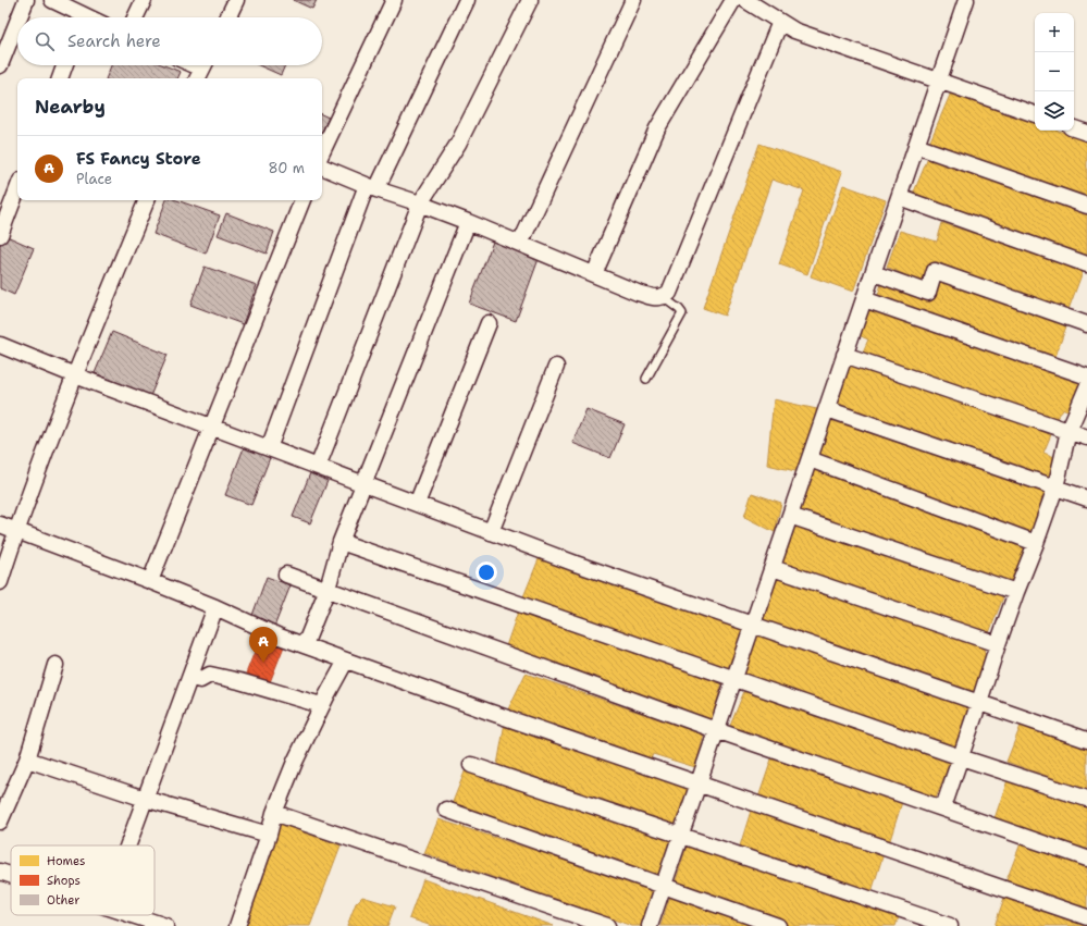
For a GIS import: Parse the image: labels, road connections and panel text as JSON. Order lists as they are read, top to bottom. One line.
{"legend":["Homes","Shops","Other"],"page":{"map_buttons":["+","−"],"search":"Search here","heading":"Nearby","list":[{"mark":"A","name":"FS Fancy Store","note":"Place","value":"80 m"}],"pins":"A"}}
